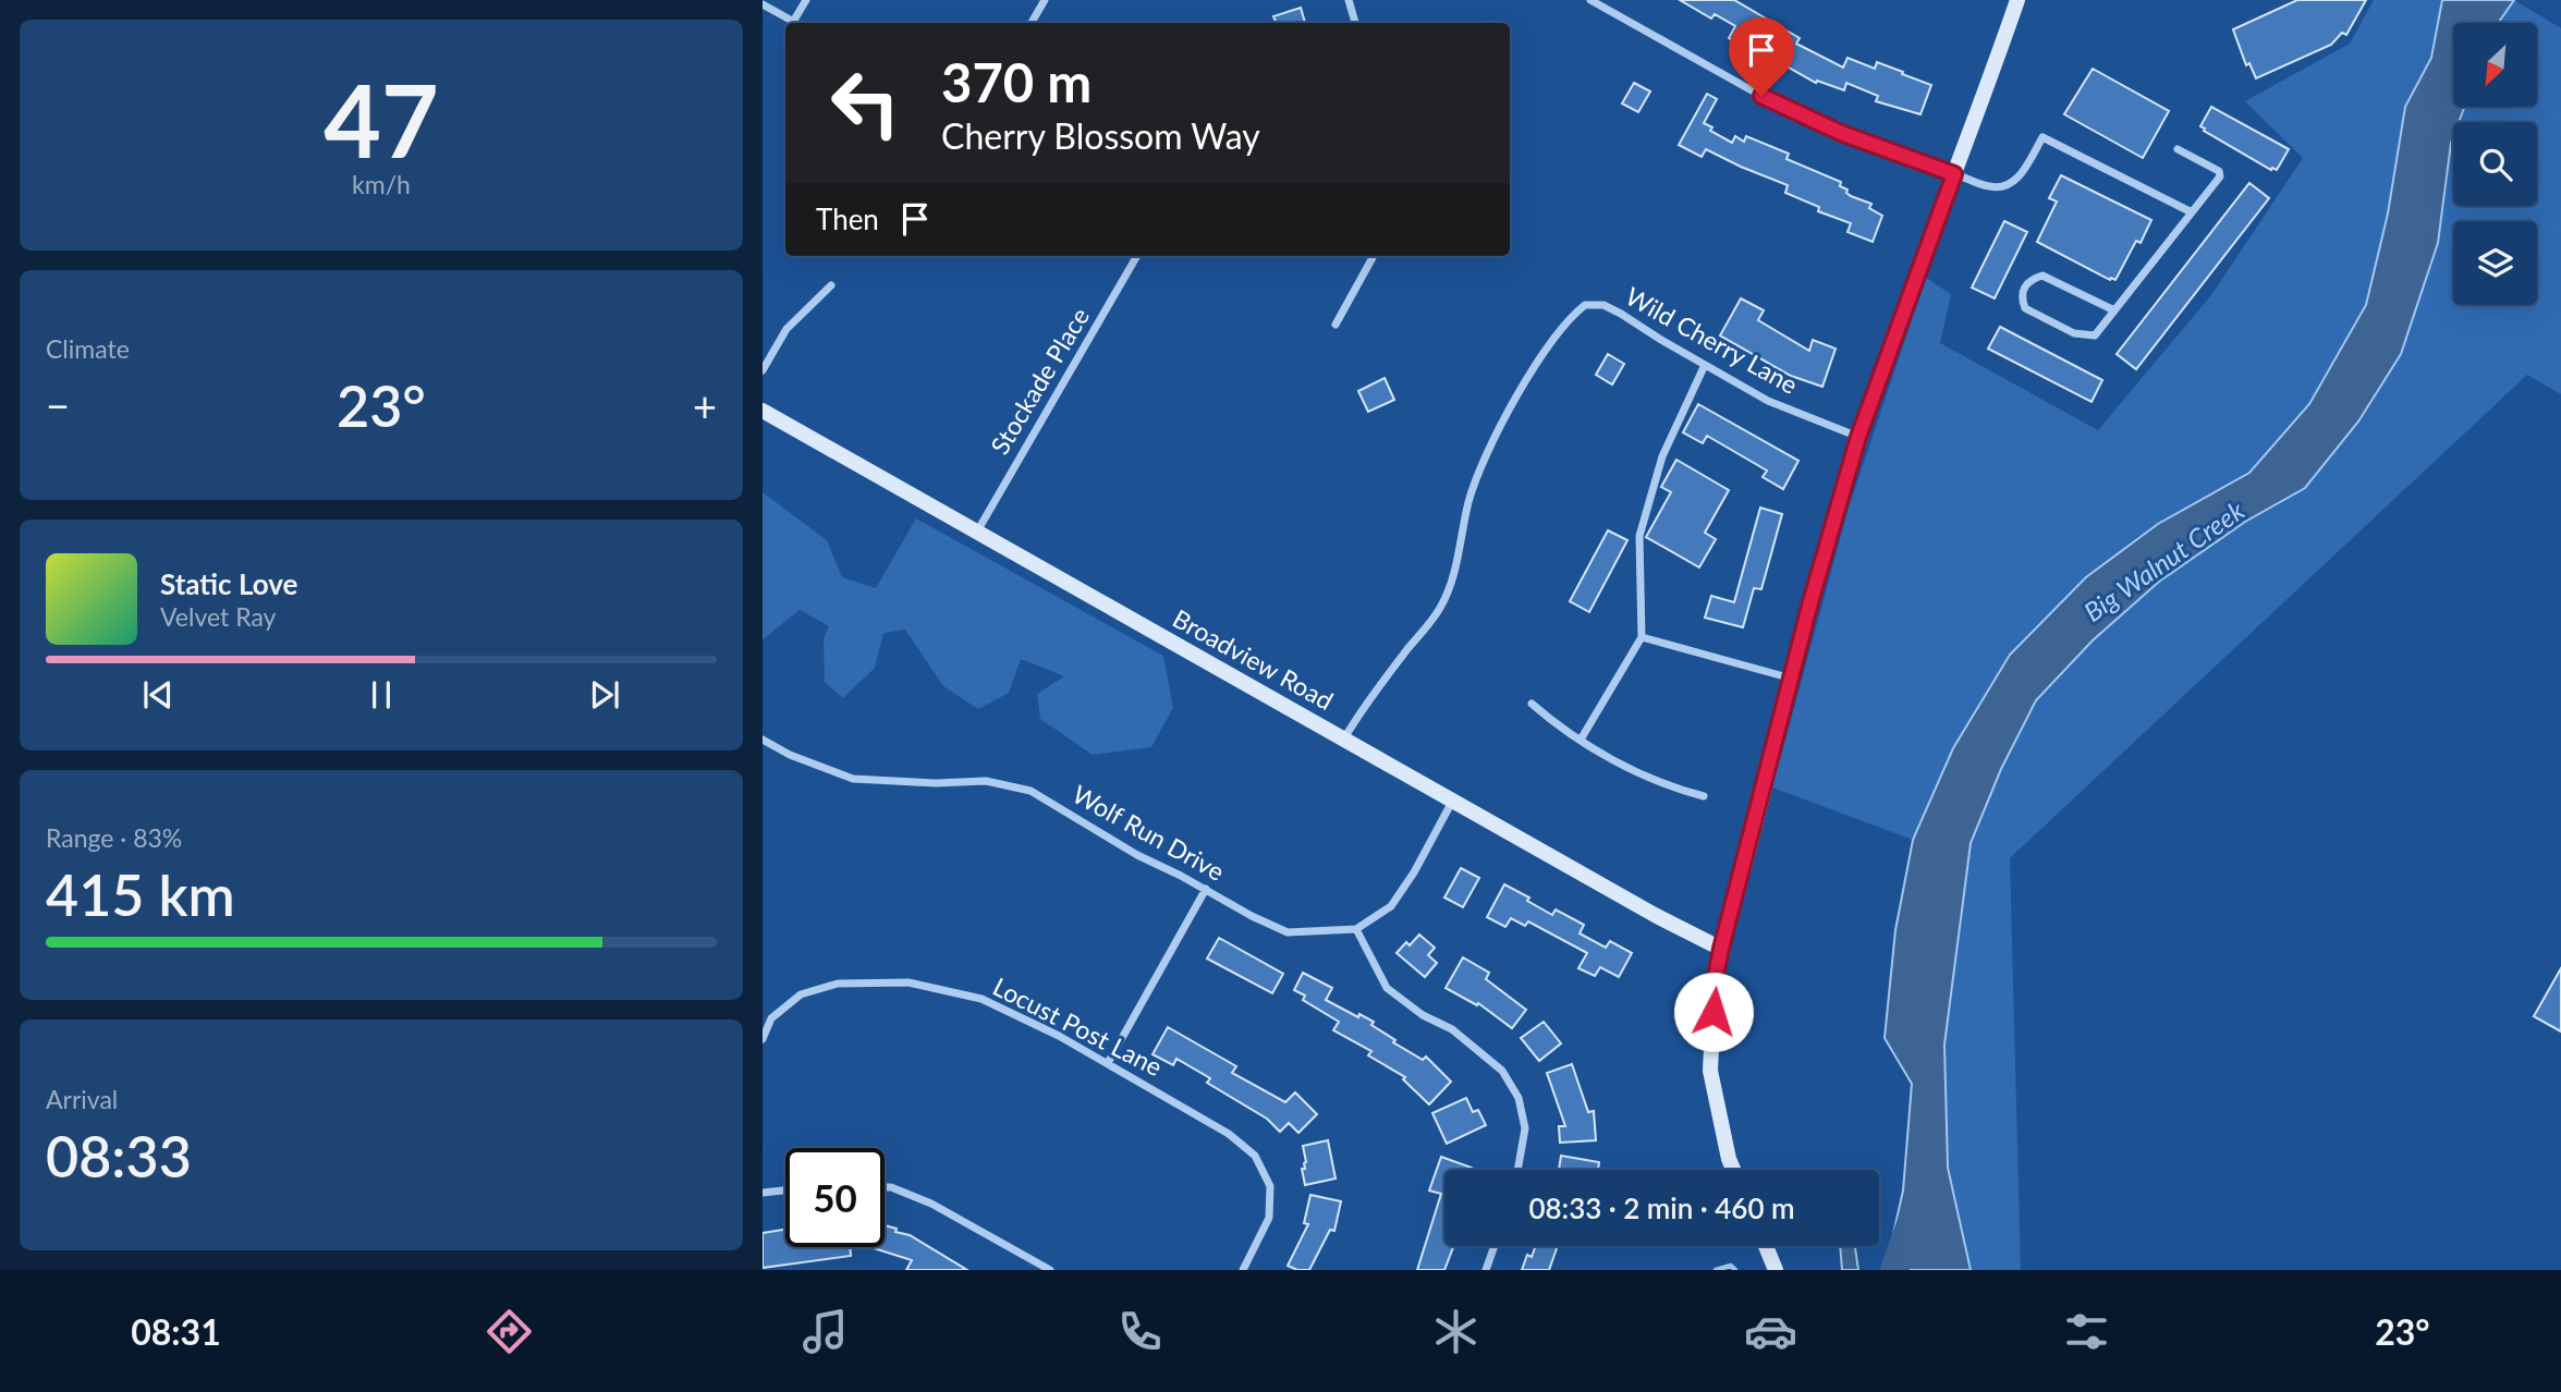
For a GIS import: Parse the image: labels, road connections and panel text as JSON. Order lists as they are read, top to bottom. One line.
{"streets":{"main road":["Broadview Road"],"street":["Wild Cherry Lane","Stockade Place","Wolf Run Drive","Locust Post Lane"]},"crossings":[["Wild Cherry Lane","Broadview Road"],["Stockade Place","Broadview Road"]],"water":["Big Walnut Creek"],"north":"bottom left","page":{"tile":[["47","km/h"],"Climate",["Range · 83%","415 km"],["Arrival","08:33"]],"turn":["370 m","Cherry Blossom Way"],"then":"Then","heat":["−","23°","+"],"song":["Static Love","Velvet Ray"],"limit":"50","trip":"08:33 · 2 min · 460 m","tabs":["08:31","23°"]}}
